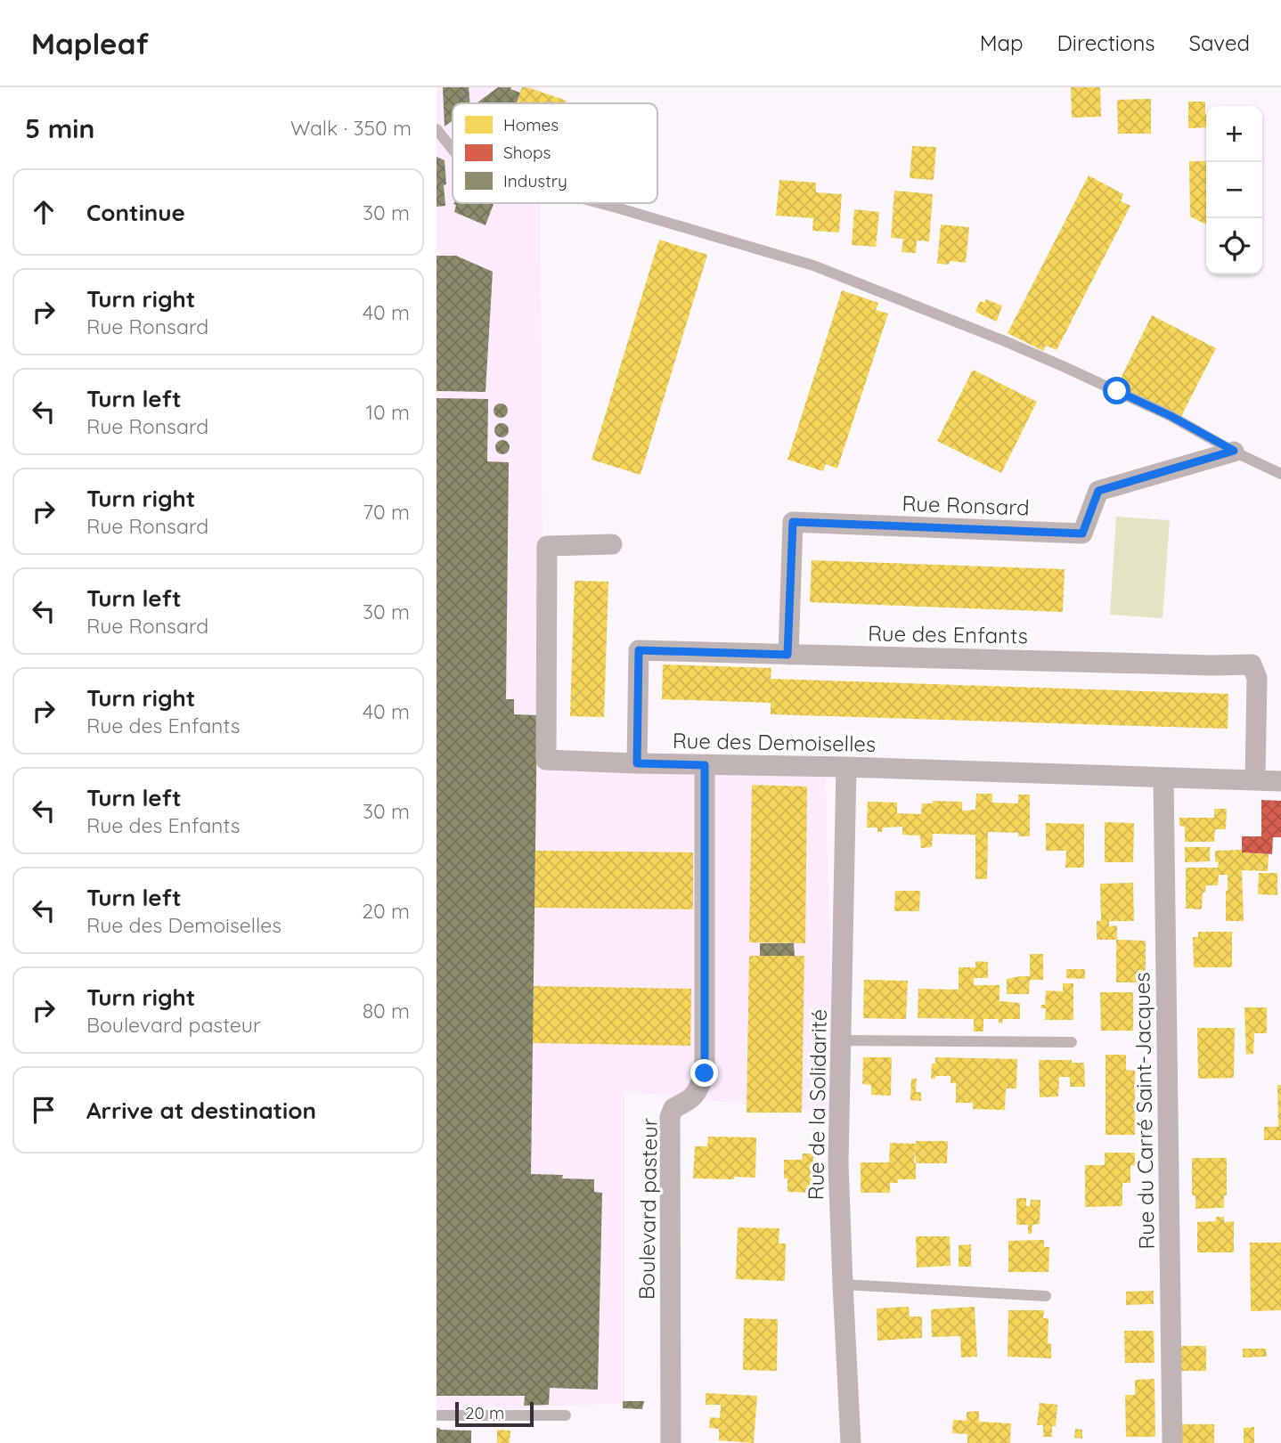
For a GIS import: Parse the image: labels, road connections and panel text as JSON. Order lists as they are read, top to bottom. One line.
{"streets":{"street":["Rue Ronsard","Rue des Enfants","Rue des Demoiselles","Rue de la Solidarité","Rue du Carré Saint-Jacques","Boulevard pasteur"]},"crossings":[["Rue Ronsard","Rue des Enfants"],["Rue des Enfants","Rue des Demoiselles"],["Rue des Demoiselles","Rue de la Solidarité"],["Rue des Demoiselles","Rue du Carré Saint-Jacques"],["Rue des Demoiselles","Boulevard pasteur"]],"legend":["Homes","Shops","Industry"],"scale_bar":"20 m","page":{"header":"Mapleaf","nav":["Map","Directions","Saved"],"heading":["5 min","Walk · 350 m"],"map_buttons":["+","−"],"list":[["Continue","30 m"],["Turn right","Rue Ronsard","40 m"],["Turn left","Rue Ronsard","10 m"],["Turn right","Rue Ronsard","70 m"],["Turn left","Rue Ronsard","30 m"],["Turn right","Rue des Enfants","40 m"],["Turn left","Rue des Enfants","30 m"],["Turn left","Rue des Demoiselles","20 m"],["Turn right","Boulevard pasteur","80 m"],"Arrive at destination"],"scale":"20 m"}}
